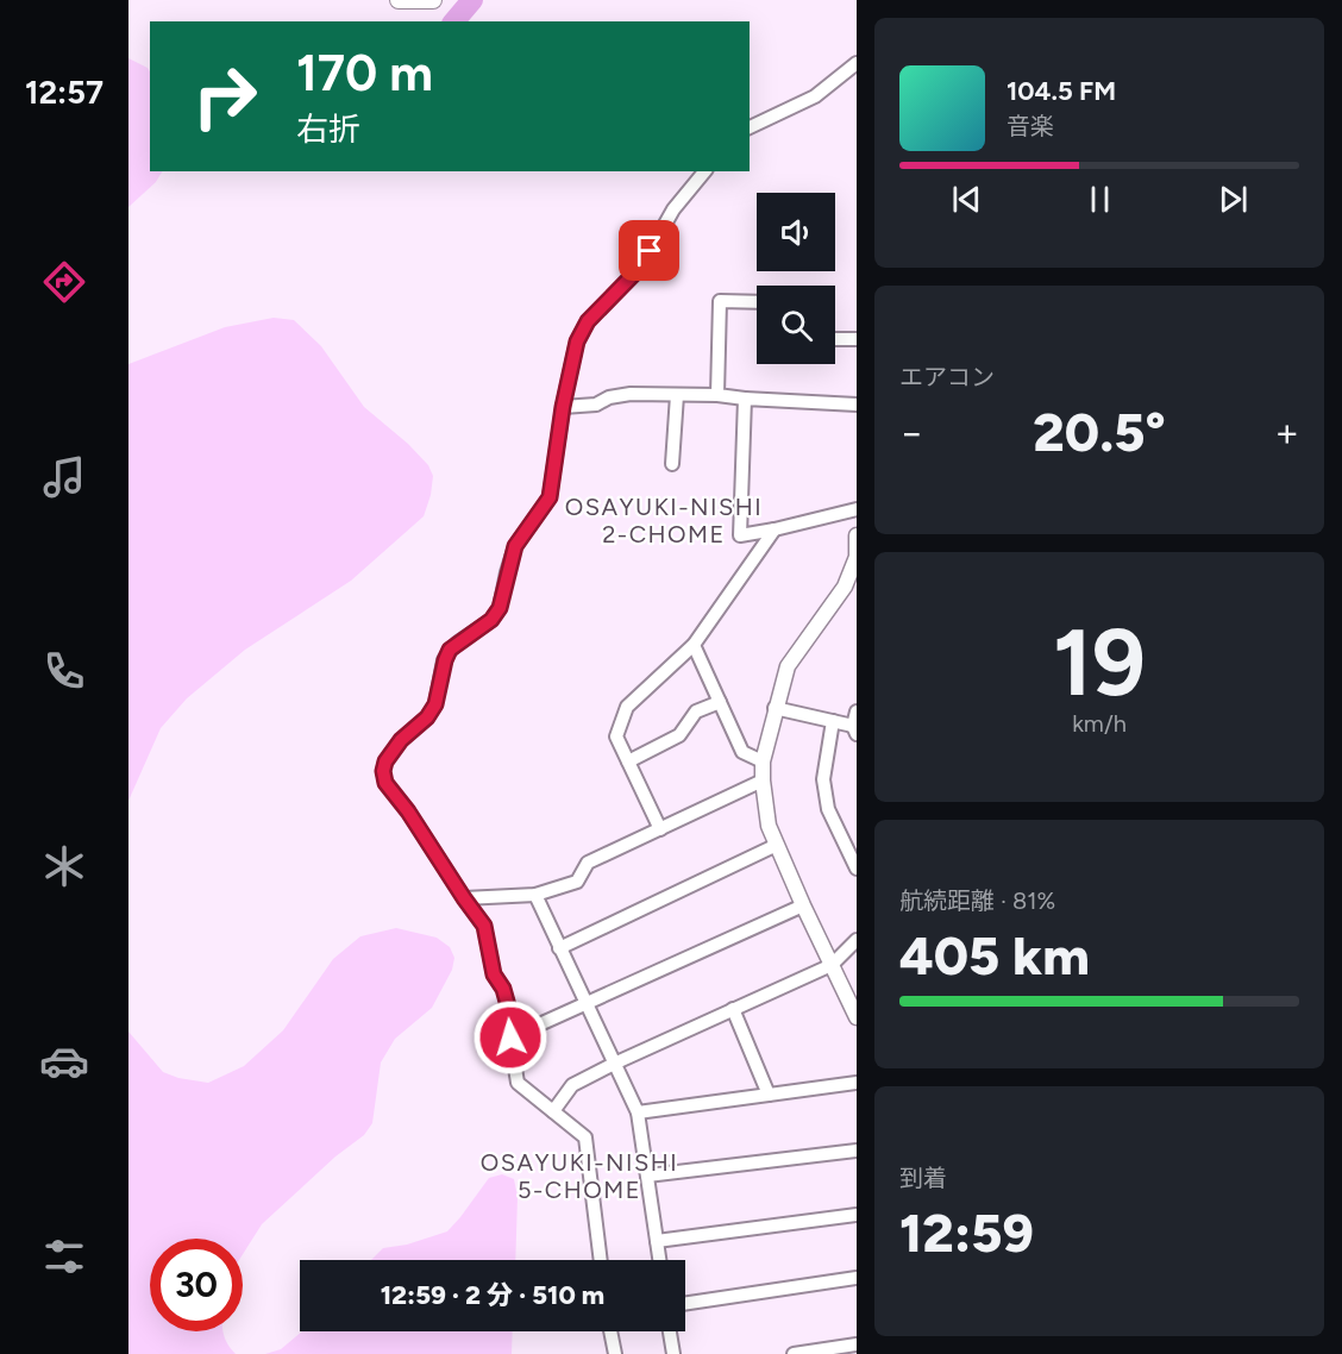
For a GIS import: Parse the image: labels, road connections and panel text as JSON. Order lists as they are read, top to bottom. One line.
{"districts":["OSAYUKI-NISHI 2-CHOME","OSAYUKI-NISHI 5-CHOME"],"page":{"tabs":"12:57","turn":["170 m","右折"],"song":["104.5 FM","音楽"],"tile":["エアコン",["19","km/h"],["航続距離 · 81%","405 km"],["到着","12:59"]],"heat":["−","20.5°","+"],"limit":"30","trip":"12:59 · 2 分 · 510 m"}}
